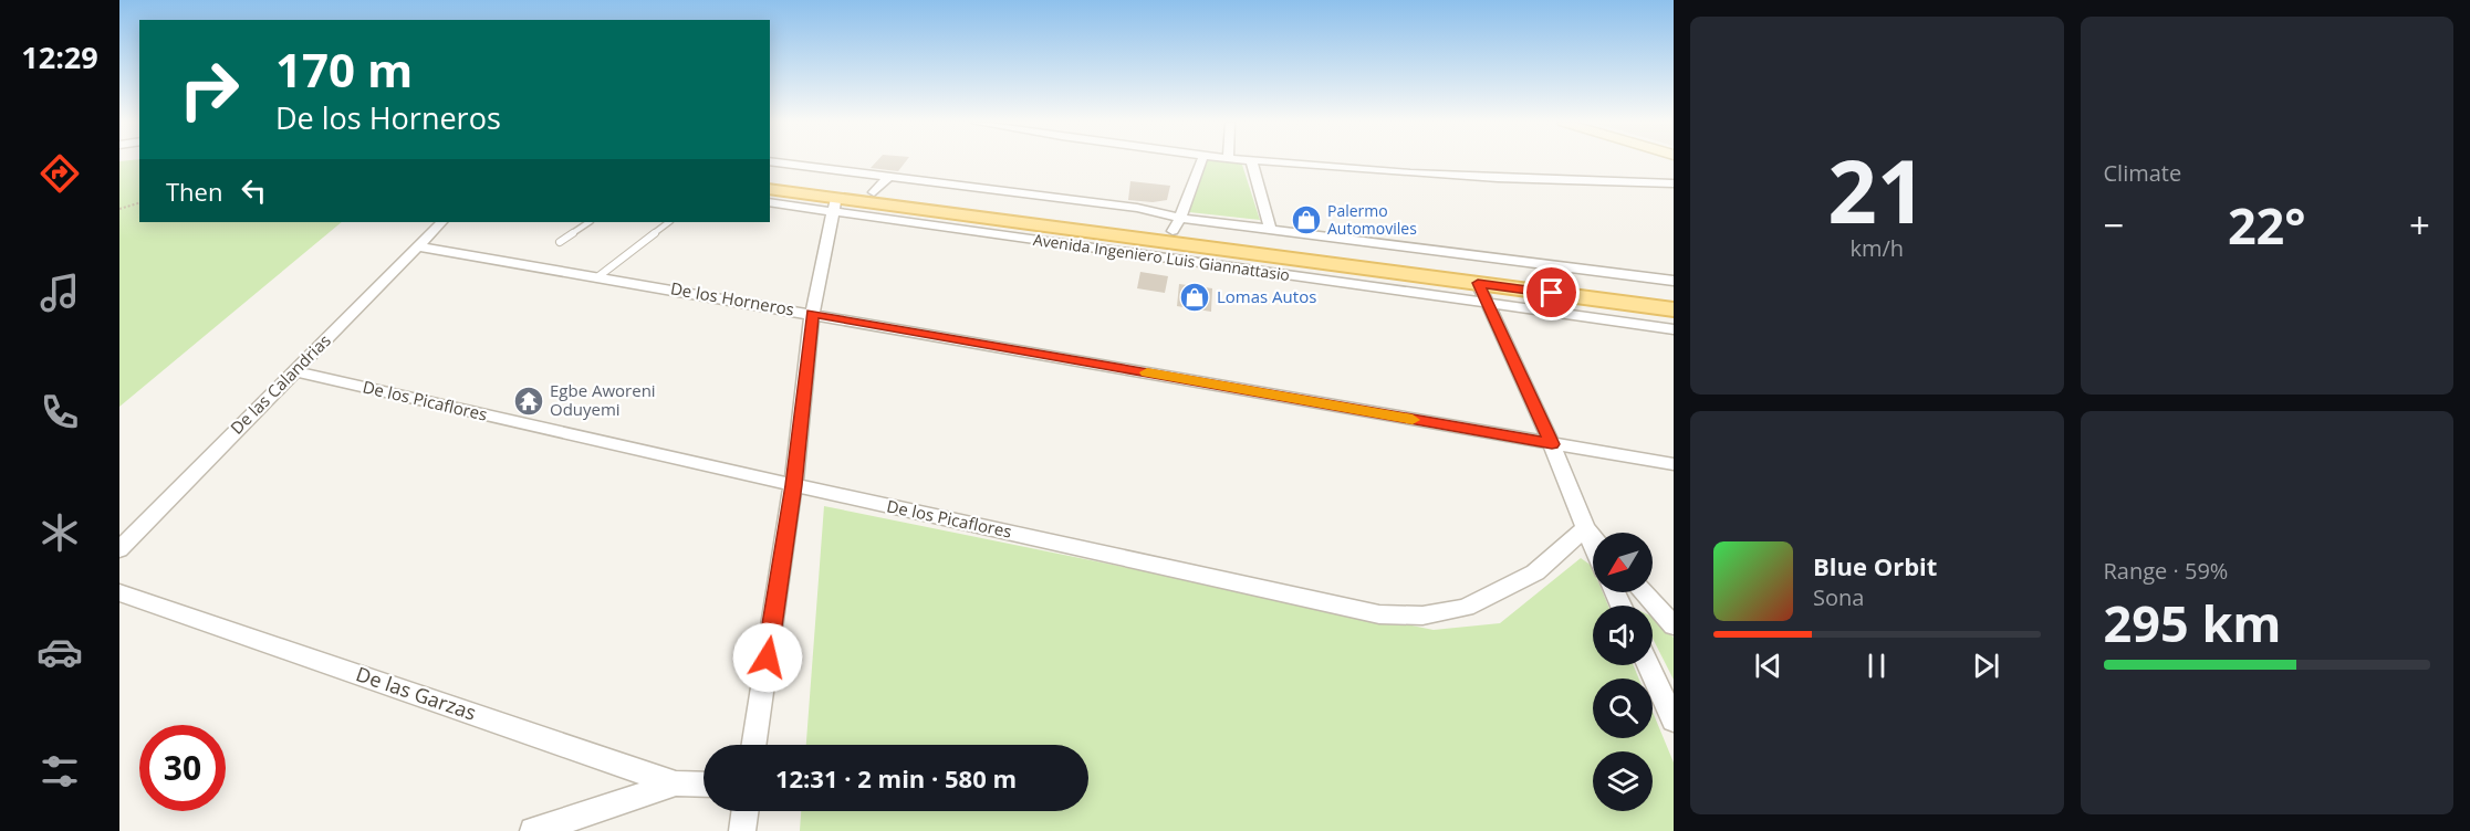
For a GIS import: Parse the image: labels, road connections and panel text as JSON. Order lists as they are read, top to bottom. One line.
{"streets":{"main road":["Avenida Ingeniero Luis Giannattasio"],"street":["De los Horneros","De las Calandrias","De los Picaflores","De las Garzas"]},"crossings":[["De los Horneros","De las Calandrias"],["De las Calandrias","De los Picaflores"]],"places":{"shop":["Palermo Automoviles","Lomas Autos"],"temple":["Egbe Aworeni Oduyemi"]},"north":"bottom left","page":{"tabs":"12:29","tile":[["21","km/h"],"Climate",["Range · 59%","295 km"]],"turn":["170 m","De los Horneros"],"then":"Then","heat":["−","22°","+"],"song":["Blue Orbit","Sona"],"limit":"30","trip":"12:31 · 2 min · 580 m"}}
